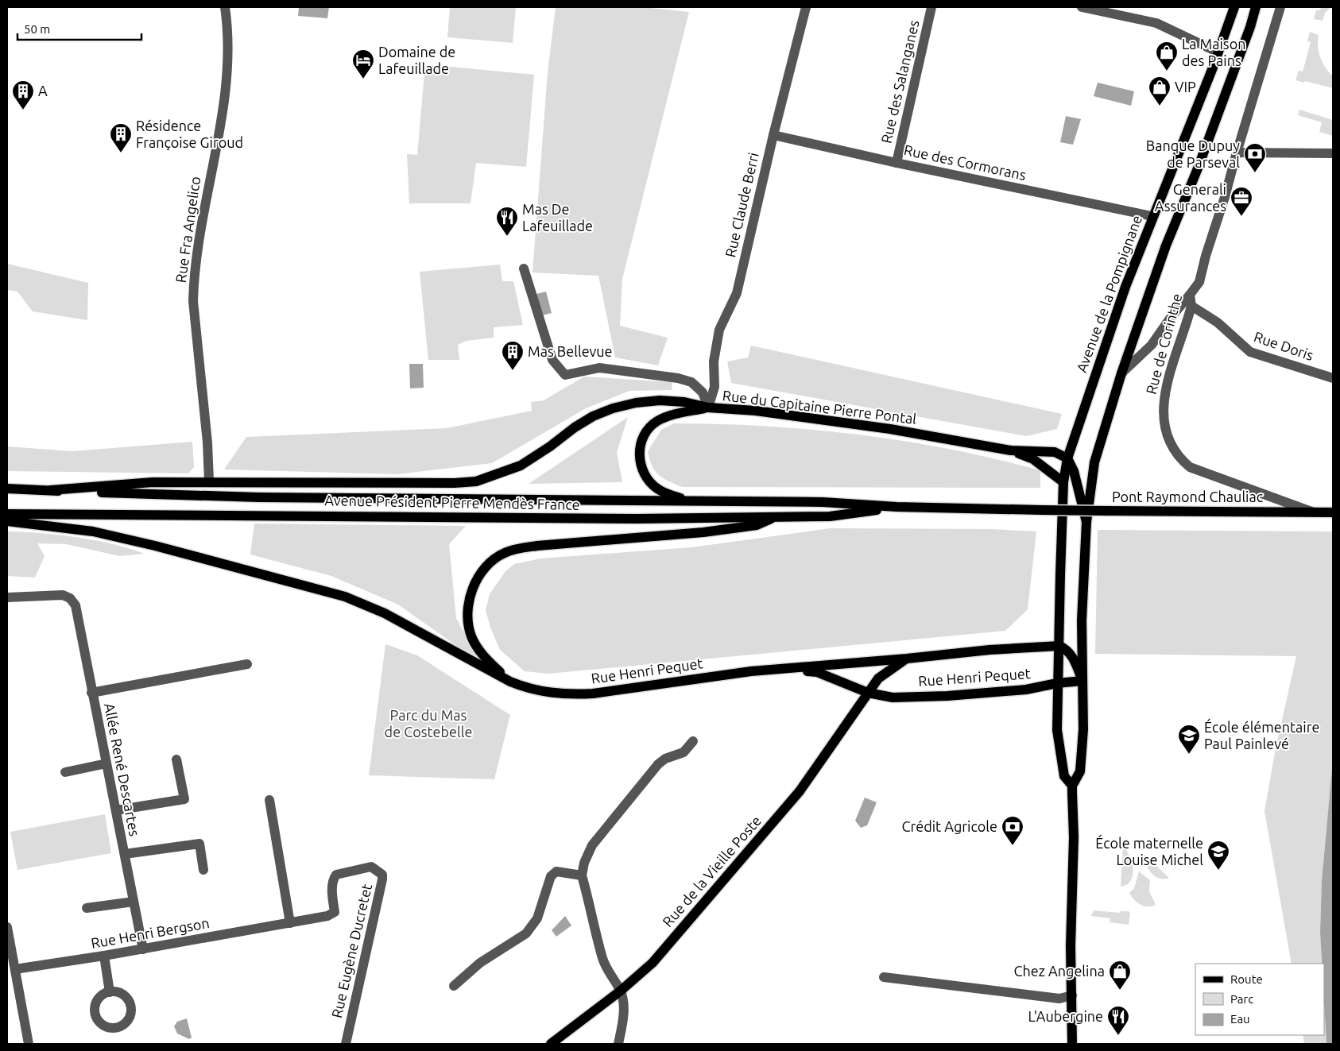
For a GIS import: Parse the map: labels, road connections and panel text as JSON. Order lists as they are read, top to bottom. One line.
{"streets":{"main road":["Avenue de la Pompignane","Rue du Capitaine Pierre Pontal","Pont Raymond Chauliac","Avenue Président Pierre Mendès France","Rue Henri Pequet","Rue de la Vieille Poste"],"street":["Rue des Salanganes","Rue des Cormorans","Rue Claude Berri","Rue Fra Angelico","Rue de Corinthe","Rue Doris","Allée René Descartes","Rue Henri Bergson","Rue Eugène Ducretet"]},"crossings":[["Rue des Salanganes","Rue des Cormorans"],["Rue des Cormorans","Rue Claude Berri"],["Rue des Cormorans","Avenue de la Pompignane"],["Rue Claude Berri","Rue du Capitaine Pierre Pontal"],["Avenue de la Pompignane","Rue de Corinthe"],["Avenue de la Pompignane","Rue du Capitaine Pierre Pontal"],["Avenue de la Pompignane","Rue Henri Pequet"],["Rue de Corinthe","Rue Doris"],["Rue de Corinthe","Pont Raymond Chauliac"],["Pont Raymond Chauliac","Avenue Président Pierre Mendès France"],["Rue Henri Pequet","Rue de la Vieille Poste"],["Allée René Descartes","Rue Henri Bergson"],["Rue Henri Bergson","Rue Eugène Ducretet"]],"parks":["Parc du Mas de Costebelle"],"places":{"shop":["La Maison des Pains","VIP","Chez Angelina"],"hotel":["Domaine de Lafeuillade"],"building":["A","Résidence Françoise Giroud","Mas Bellevue"],"bank":["Banque Dupuy de Parseval","Crédit Agricole"],"office":["Generali Assurances"],"restaurant":["Mas De Lafeuillade","L'Aubergine"],"school or university":["École élémentaire Paul Painlevé","École maternelle Louise Michel"]},"legend":["Route","Parc","Eau"],"scale_bar":"50 m"}
